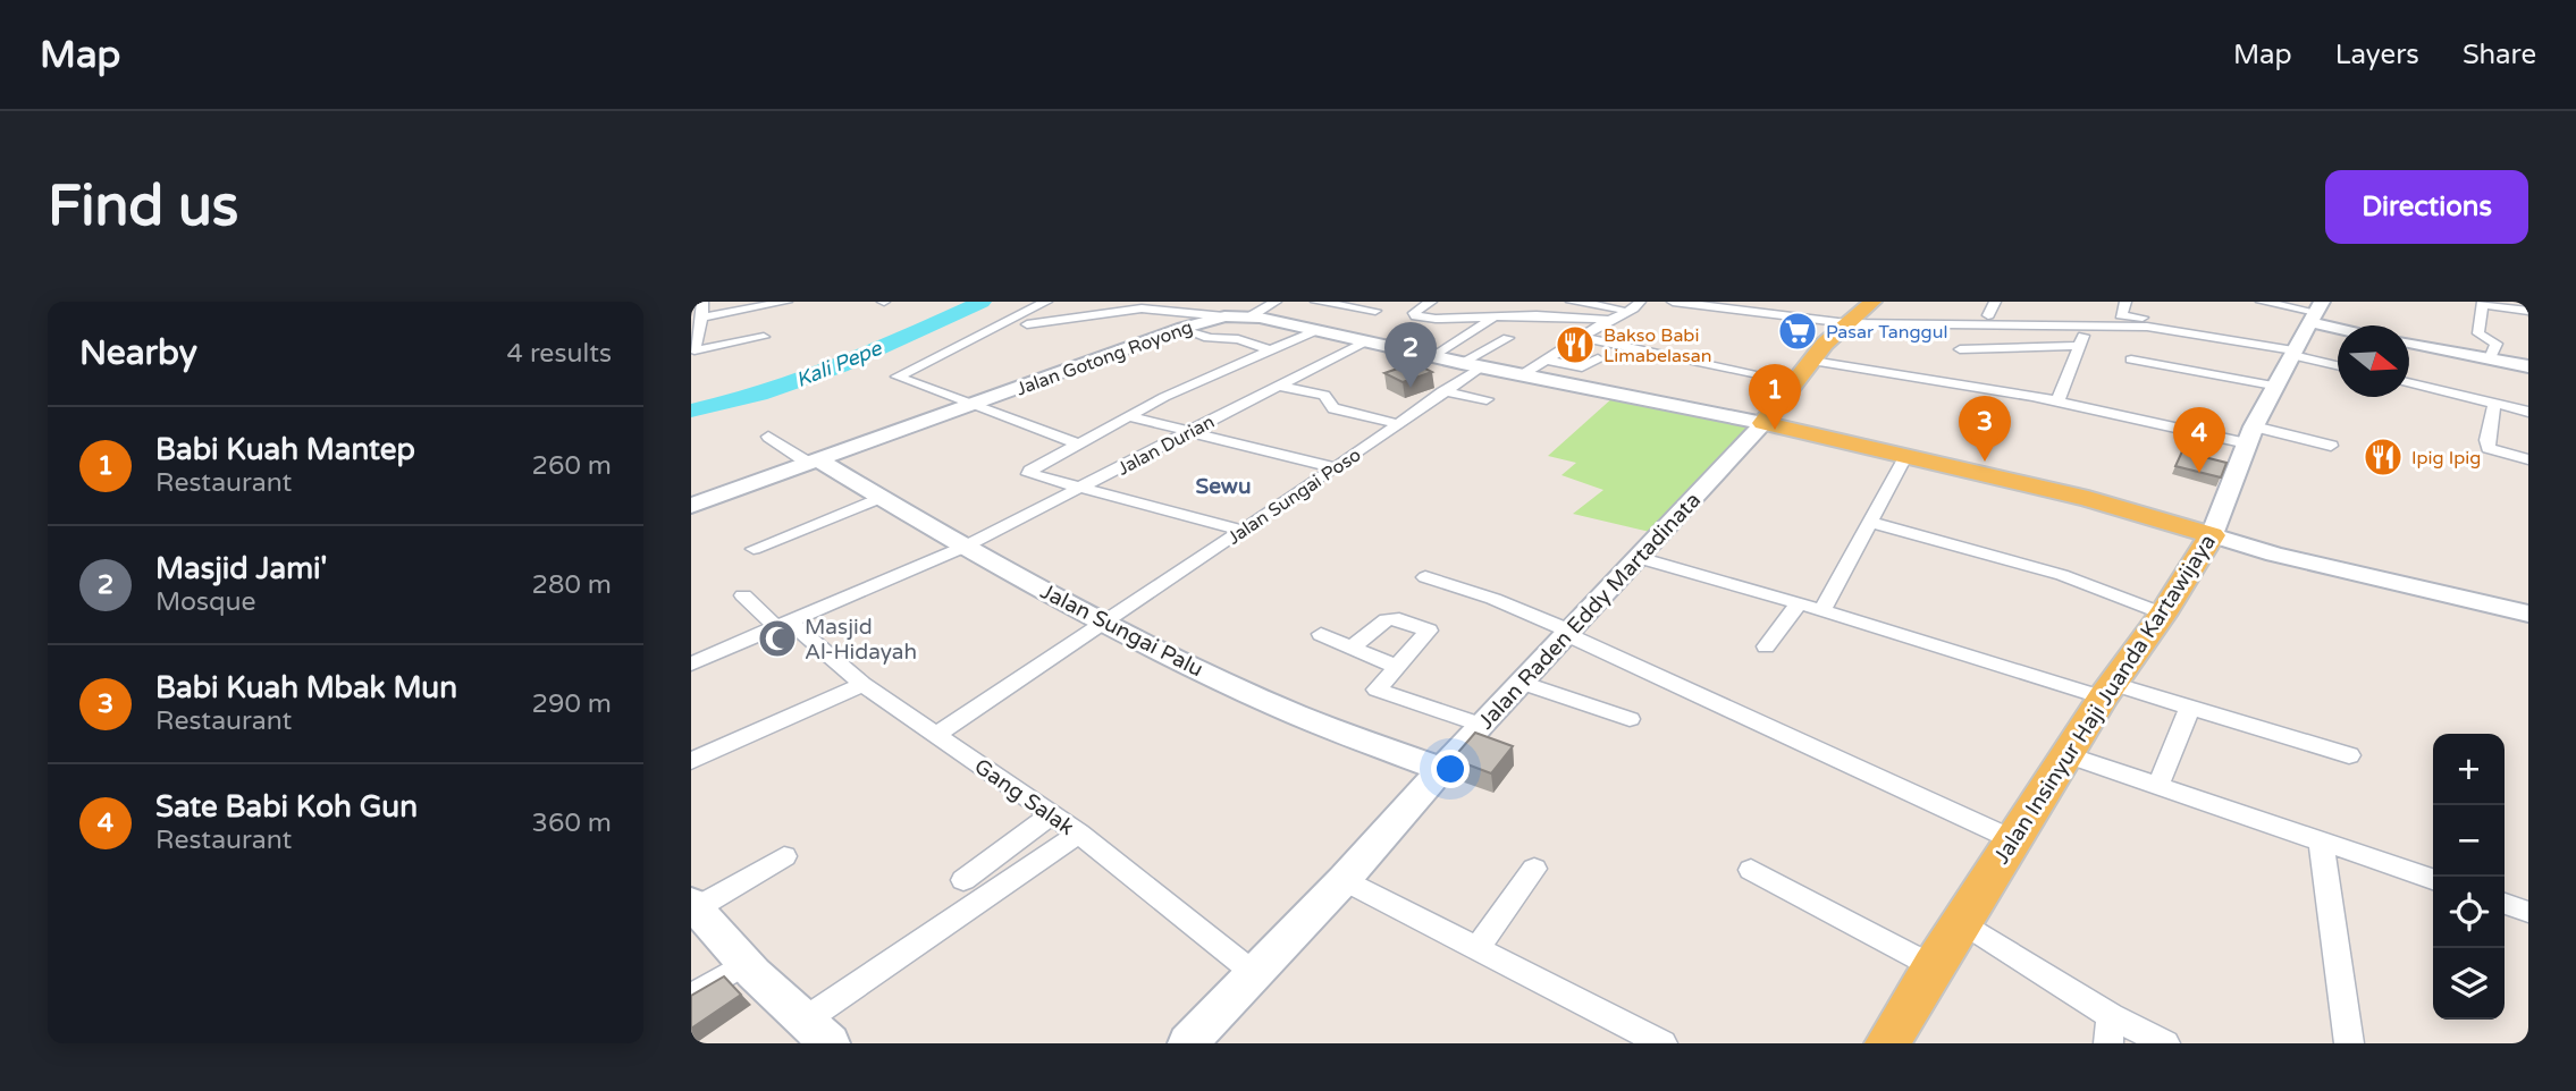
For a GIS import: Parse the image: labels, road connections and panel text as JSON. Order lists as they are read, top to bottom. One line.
{"streets":{"main road":["Jalan Gotong Royong","Jalan Raden Eddy Martadinata","Jalan Sungai Palu","Jalan Insinyur Haji Juanda Kartawijaya"],"street":["Jalan Durian","Jalan Sungai Poso","Gang Salak"]},"crossings":[["Jalan Gotong Royong","Jalan Durian"],["Jalan Gotong Royong","Jalan Sungai Poso"],["Jalan Gotong Royong","Jalan Raden Eddy Martadinata"],["Jalan Gotong Royong","Jalan Sungai Palu"],["Jalan Durian","Jalan Sungai Palu"],["Jalan Durian","Gang Salak"],["Jalan Sungai Poso","Jalan Sungai Palu"],["Jalan Sungai Poso","Gang Salak"],["Jalan Raden Eddy Martadinata","Jalan Sungai Palu"],["Jalan Raden Eddy Martadinata","Gang Salak"]],"districts":["Sewu"],"water":["Kali Pepe"],"places":{"supermarket":["Pasar Tanggul"],"restaurant":["Bakso Babi Limabelasan","Ipig Ipig"],"mosque":["Masjid Al-Hidayah"]},"north":"right","page":{"header":"Map","nav":["Map","Layers","Share"],"buttons":"Directions","title":"Find us","heading":["Nearby","4 results"],"pins":["2","1","3","4"],"list":[{"mark":"1","name":"Babi Kuah Mantep","note":"Restaurant","value":"260 m"},{"mark":"2","name":"Masjid Jami'","note":"Mosque","value":"280 m"},{"mark":"3","name":"Babi Kuah Mbak Mun","note":"Restaurant","value":"290 m"},{"mark":"4","name":"Sate Babi Koh Gun","note":"Restaurant","value":"360 m"}],"map_buttons":["+","−"]}}
